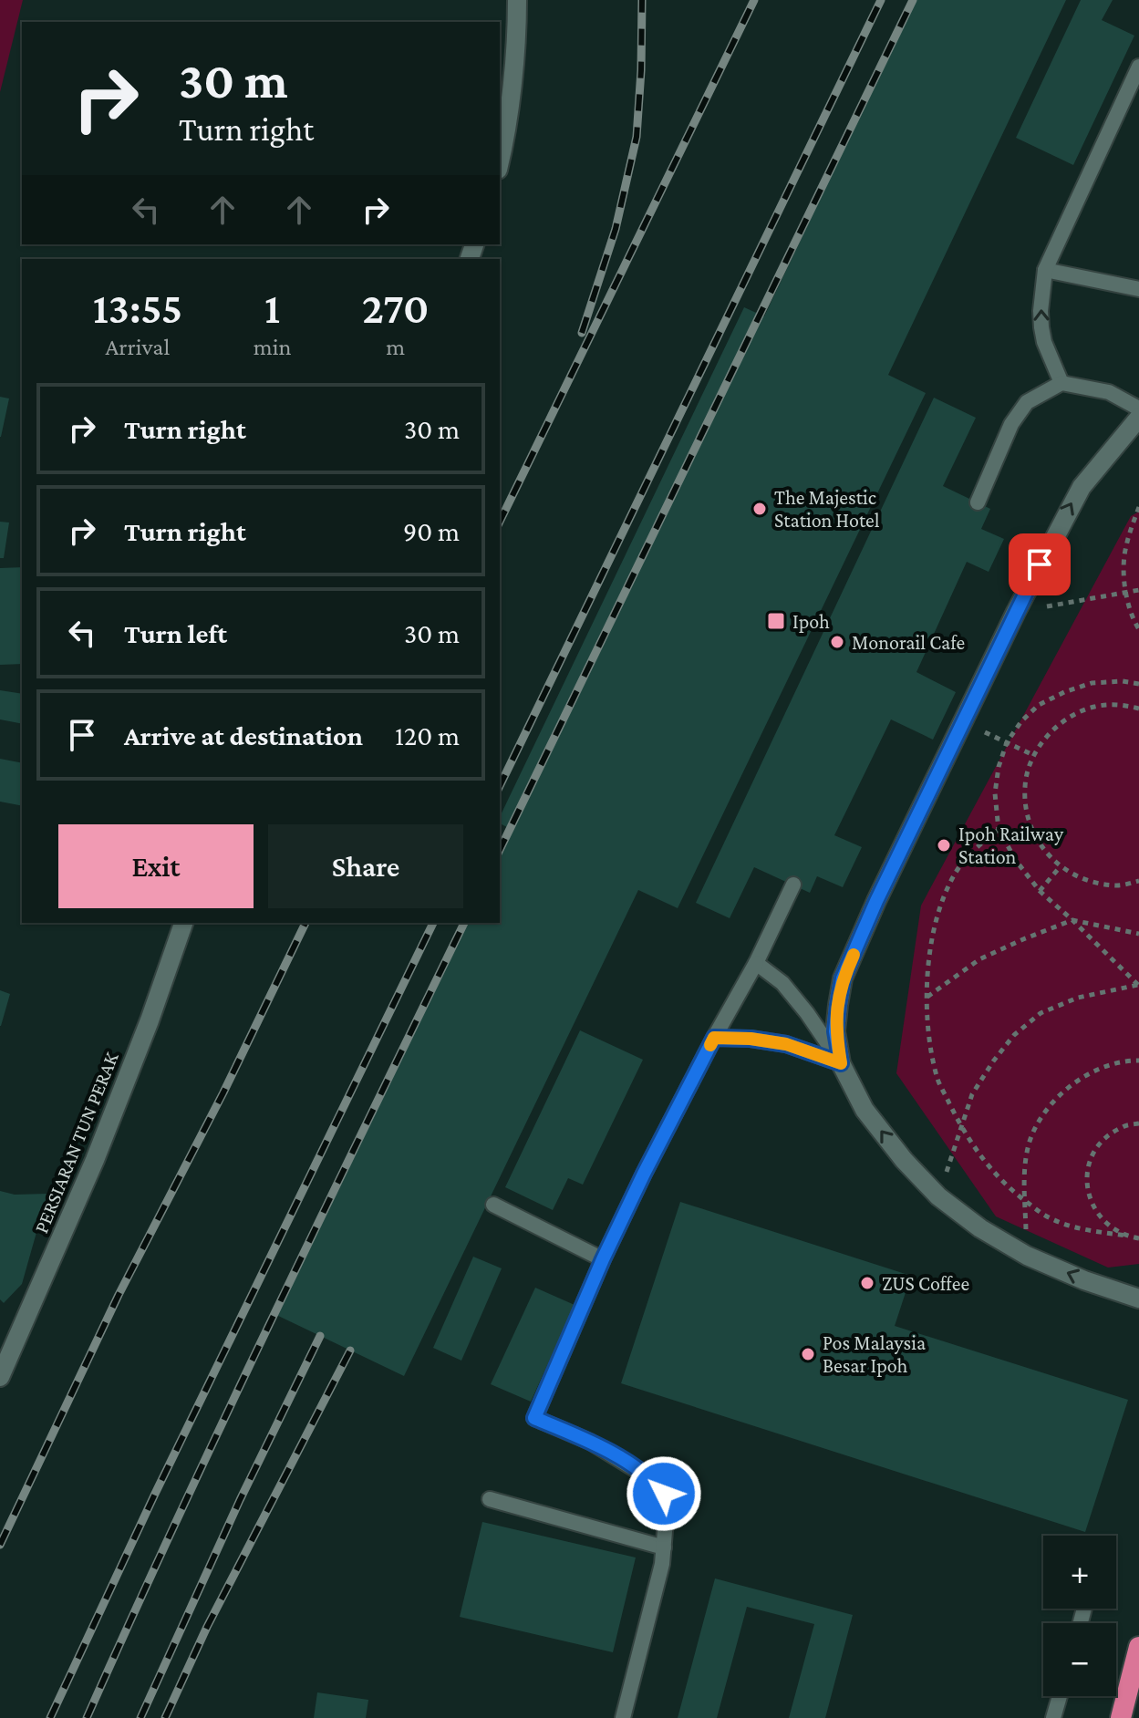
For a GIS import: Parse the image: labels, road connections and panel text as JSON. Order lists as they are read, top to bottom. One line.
{"streets":{"street":["PERSIARAN TUN PERAK"]},"places":{"other":["The Majestic Station Hotel","Monorail Cafe","Ipoh Railway Station","ZUS Coffee","Pos Malaysia Besar Ipoh"],"transit":["Ipoh"]},"page":{"turn":["30 m","Turn right"],"eta":["13:55","Arrival","1","min","270","m"],"list":[{"name":"Turn right","value":"30 m"},{"name":"Turn right","value":"90 m"},{"name":"Turn left","value":"30 m"},{"name":"Arrive at destination","value":"120 m"}],"buttons":["Exit","Share"],"map_buttons":["+","−"]}}
